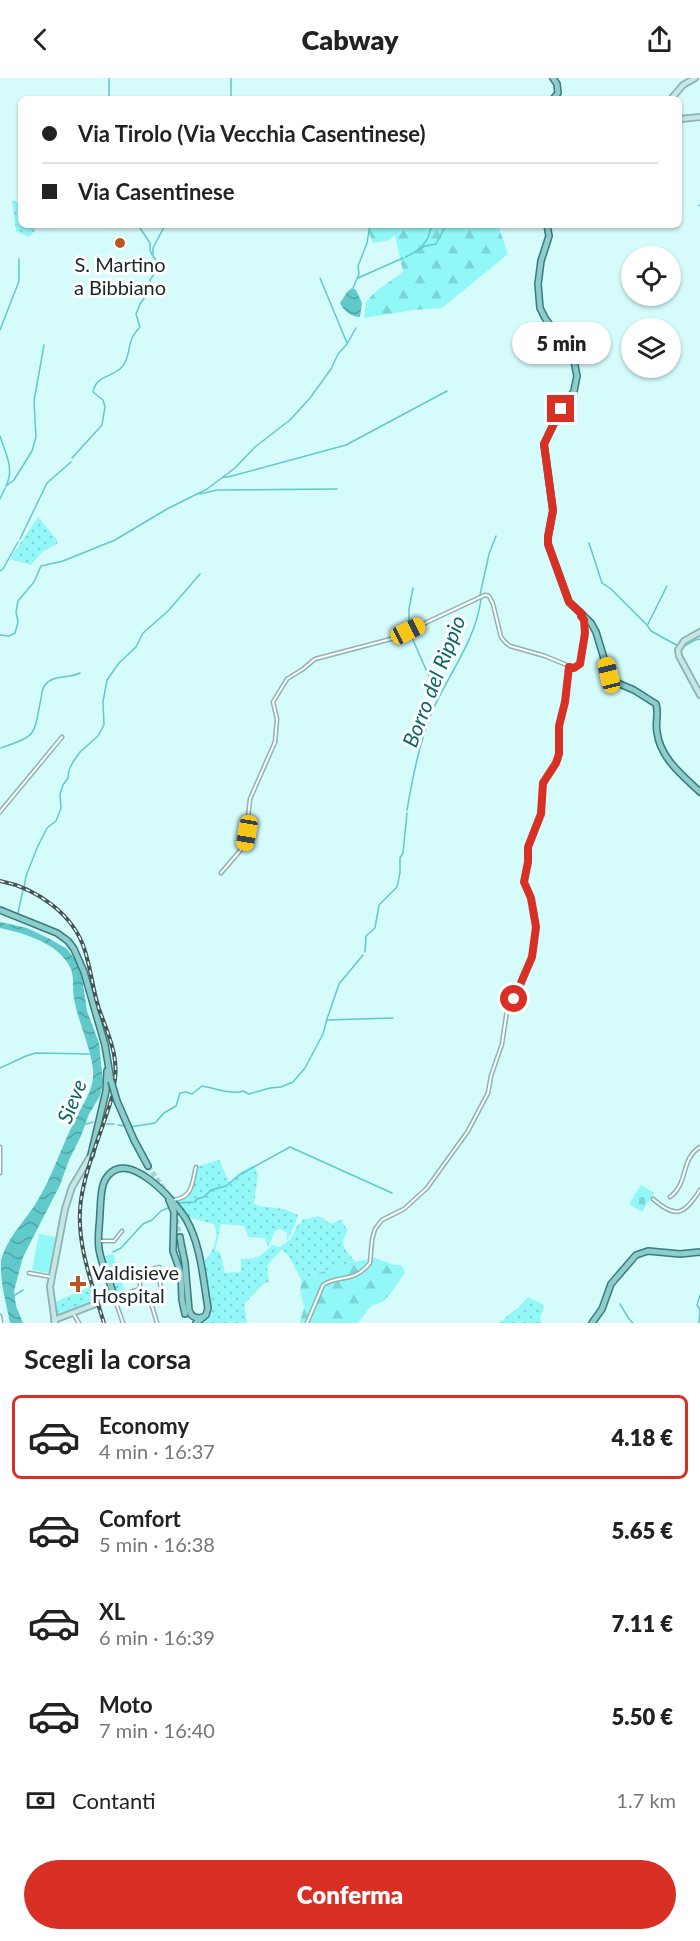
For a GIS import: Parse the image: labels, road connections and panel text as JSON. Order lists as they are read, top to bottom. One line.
{"water":["Borro del Rippio","Sieve"],"places":{"other":["S. Martino a Bibbiano"],"health":["Valdisieve Hospital"]},"page":{"header":"Cabway","banner":["Via Tirolo (Via Vecchia Casentinese)","Via Casentinese"],"bubble":"5 min","heading":"Scegli la corsa","list":[{"name":"Economy","note":"4 min · 16:37","value":"4.18 €"},{"name":"Comfort","note":"5 min · 16:38","value":"5.65 €"},{"name":"XL","note":"6 min · 16:39","value":"7.11 €"},{"name":"Moto","note":"7 min · 16:40","value":"5.50 €"}],"pay":["Contanti","1.7 km"],"buttons":"Conferma"}}
